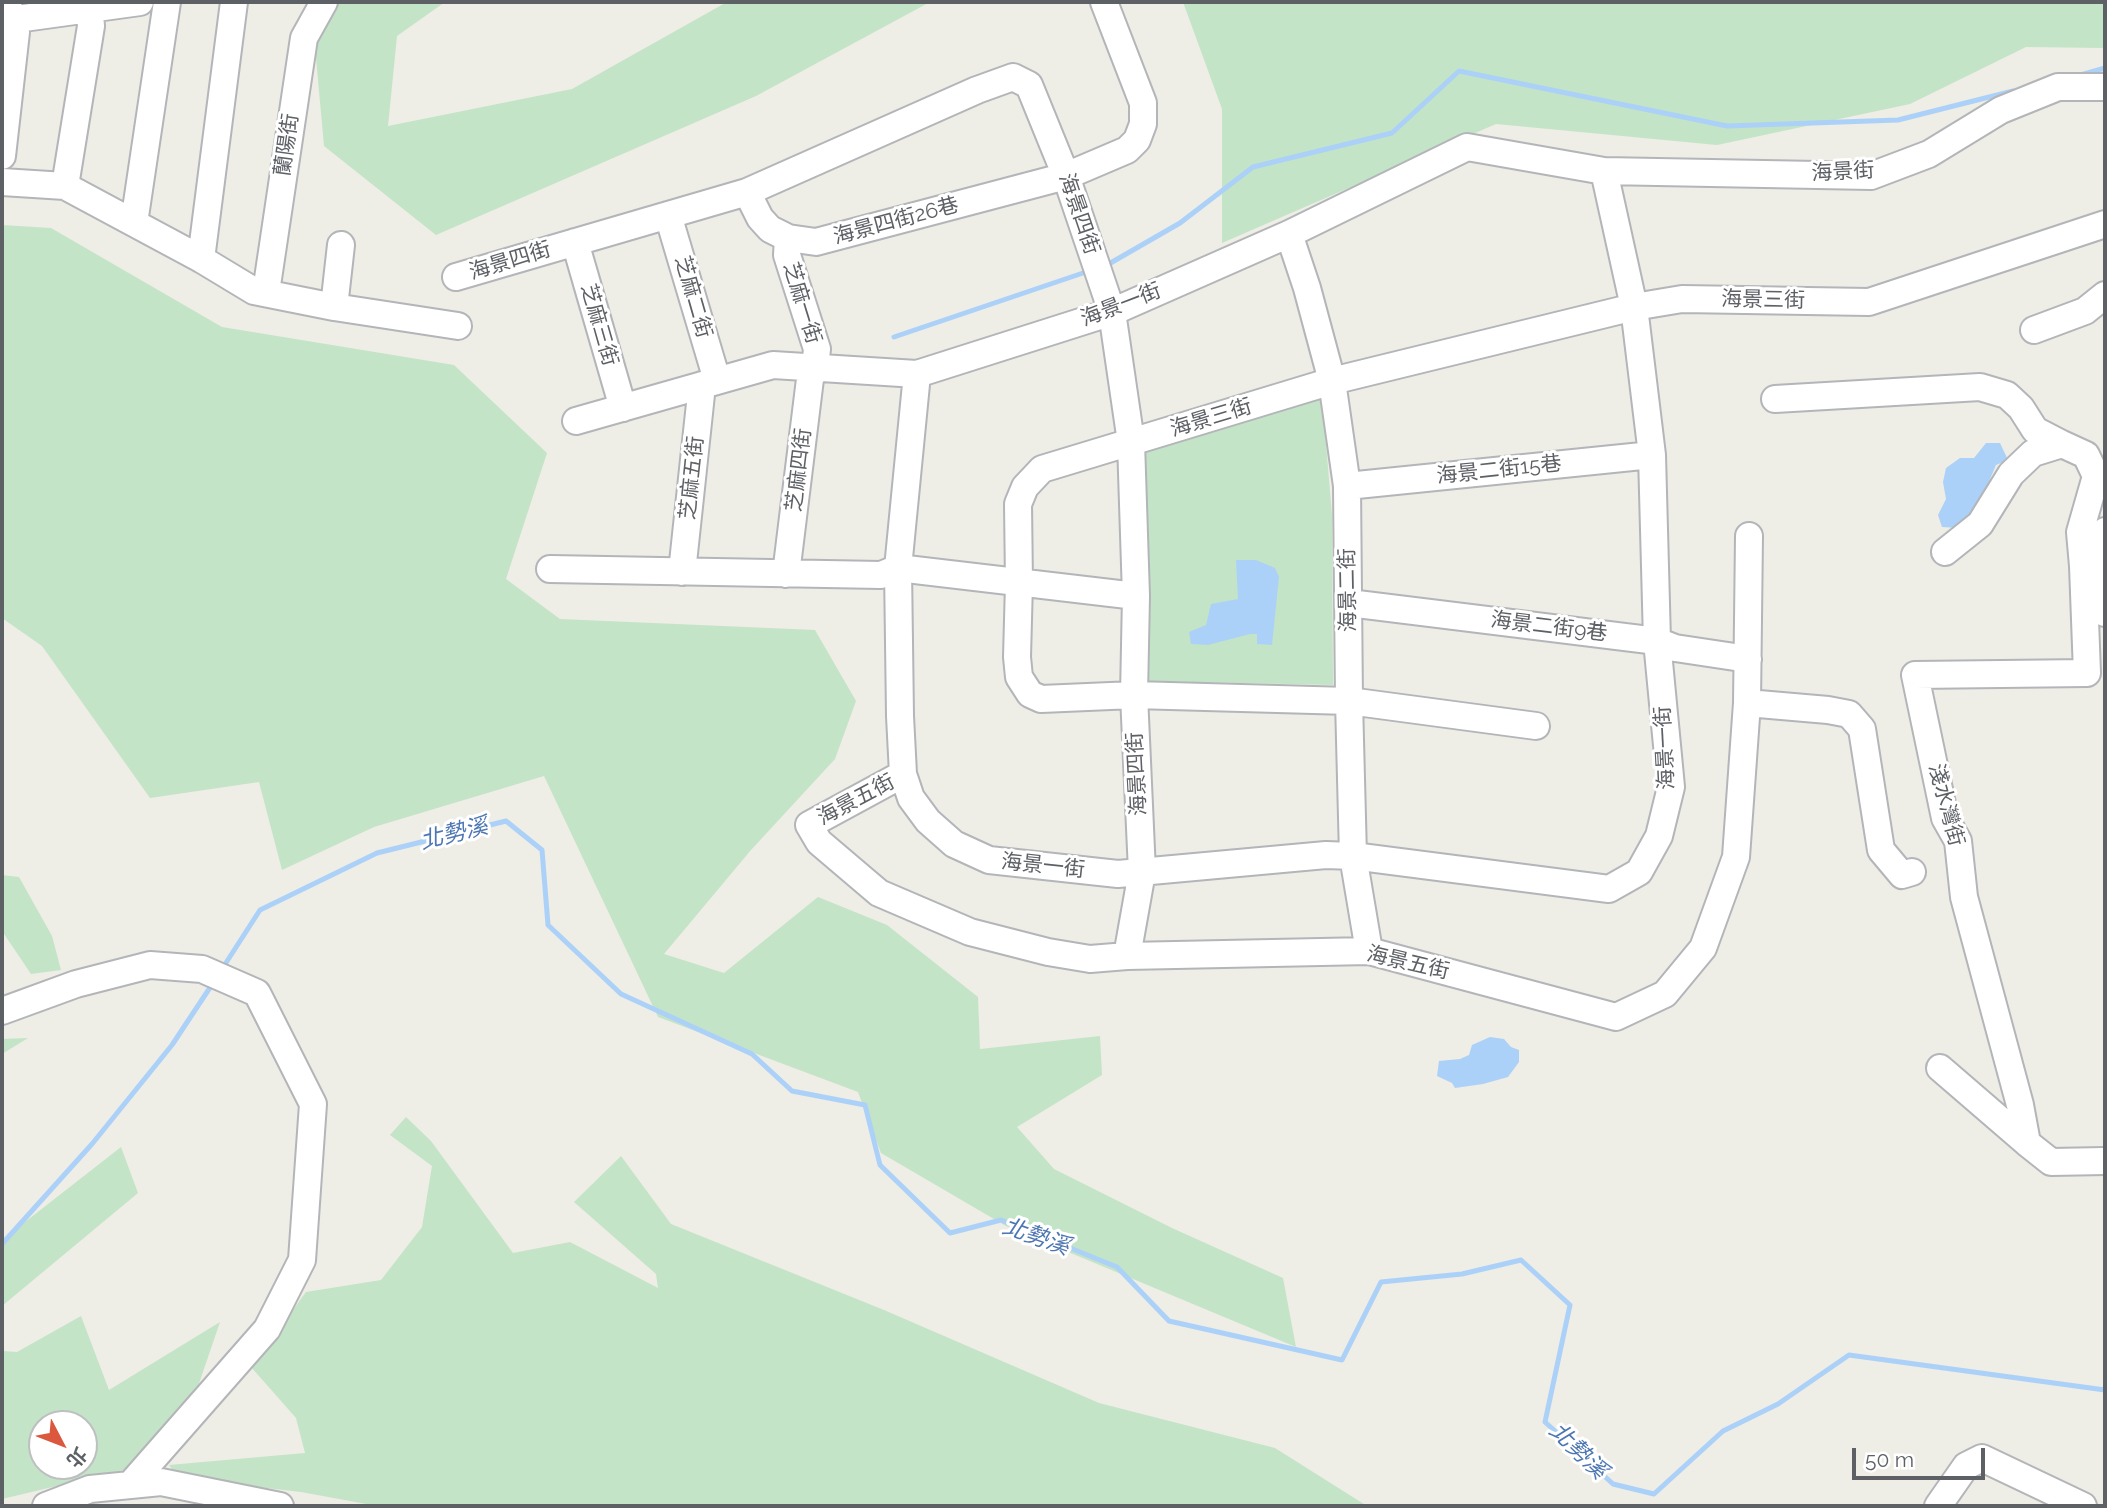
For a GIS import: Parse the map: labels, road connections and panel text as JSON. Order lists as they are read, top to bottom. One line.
{"streets":{"street":["蘭陽街","海景街","海景四街","海景四街26巷","芝麻二街","海景三街","芝麻一街","海景一街","芝麻三街","芝麻四街","海景二街15巷","芝麻五街","海景二街","海景二街9巷","海景五街","淺水灣街"]},"crossings":[["海景街","海景一街"],["海景四街","海景四街26巷"],["海景四街","芝麻二街"],["海景四街","海景三街"],["海景四街","海景一街"],["海景四街","芝麻三街"],["海景四街","海景五街"],["海景四街26巷","芝麻一街"],["芝麻二街","芝麻五街"],["海景三街","海景一街"],["海景三街","海景二街"],["芝麻一街","芝麻四街"],["海景一街","海景二街15巷"],["海景一街","海景二街"],["海景一街","海景二街9巷"],["海景一街","海景五街"],["海景二街15巷","海景二街"],["海景二街","海景二街9巷"],["海景二街","海景五街"],["海景二街9巷","海景五街"]],"water":["北勢溪"],"scale_bar":"50 m","north":"bottom right"}
